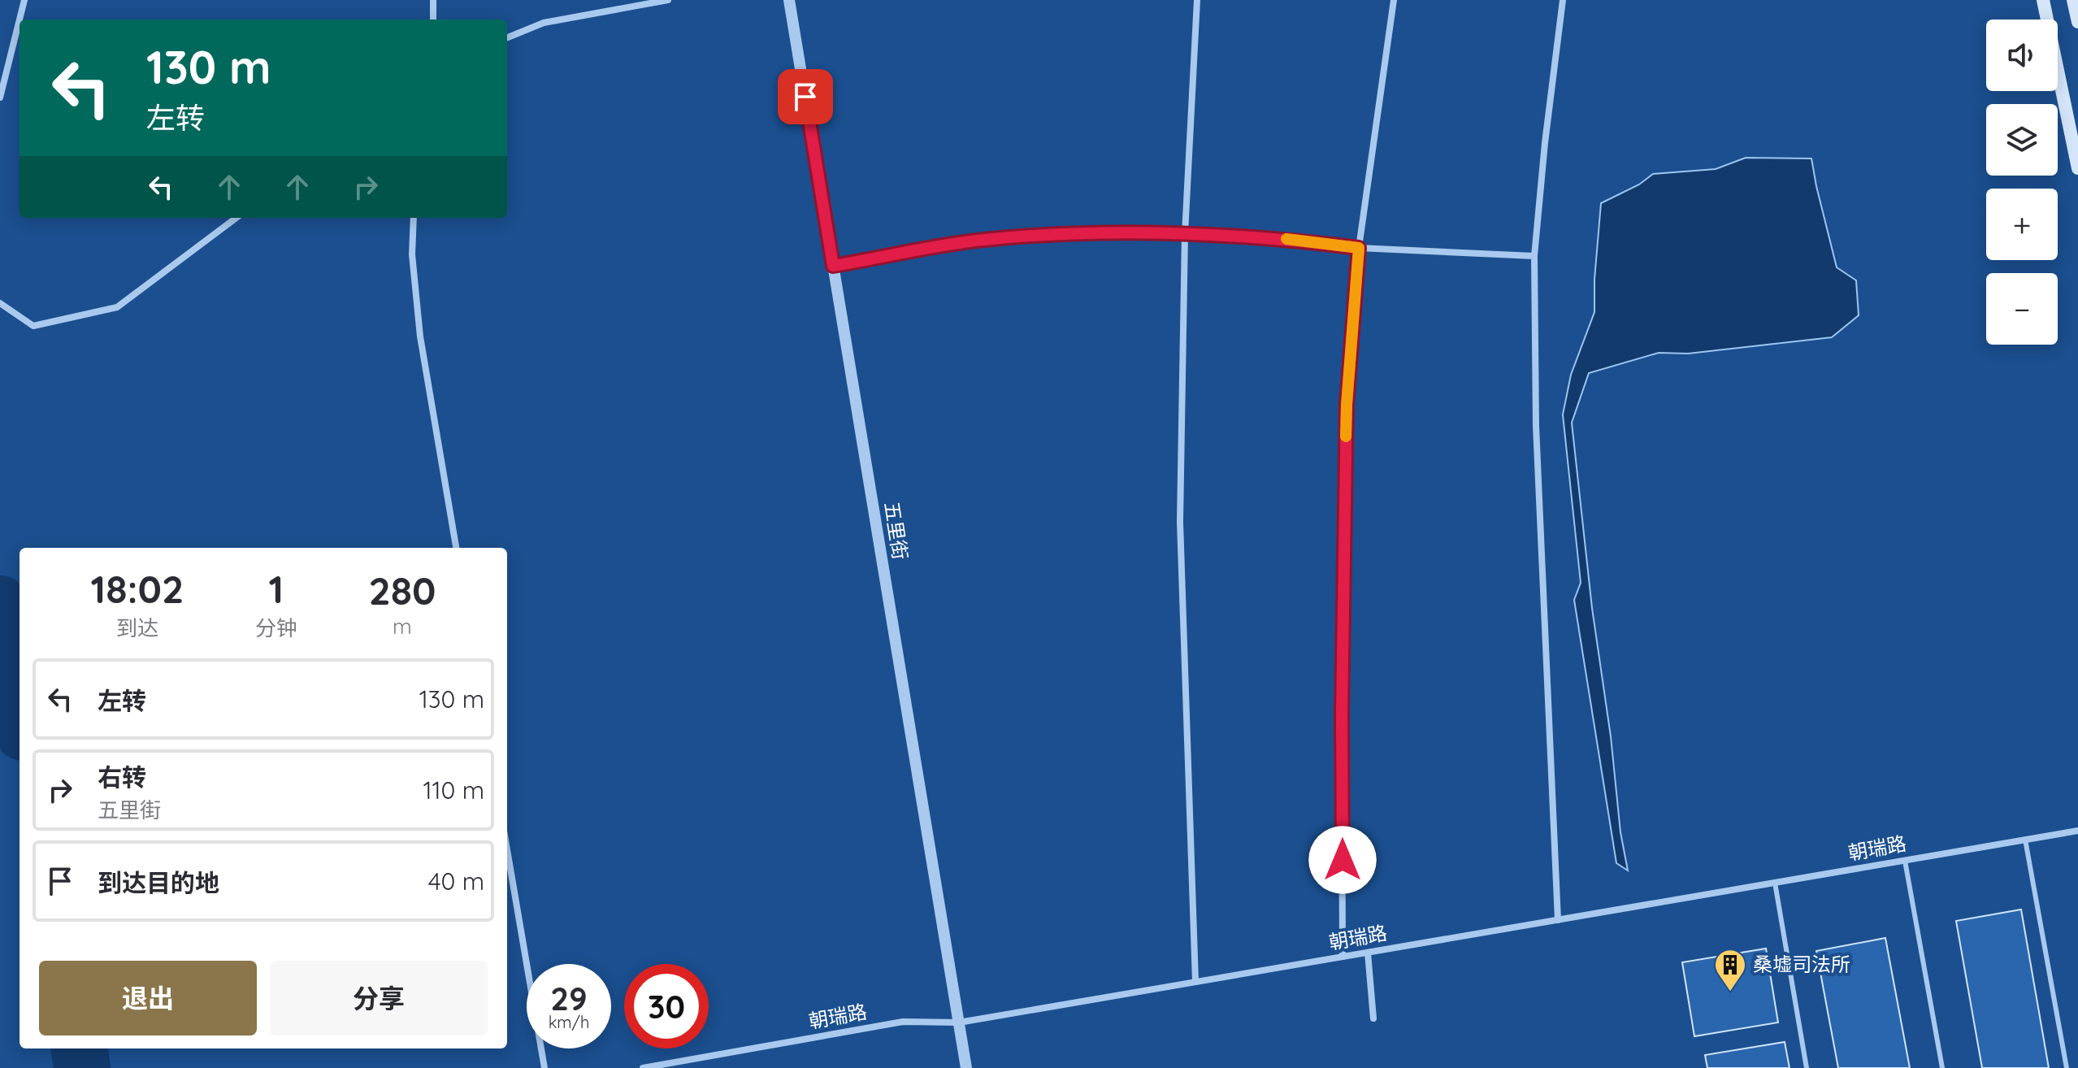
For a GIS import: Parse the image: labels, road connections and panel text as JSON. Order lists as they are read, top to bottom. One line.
{"streets":{"street":["五里街","朝瑞路"]},"crossings":[["五里街","朝瑞路"]],"places":{"building":["桑墟司法所"]},"page":{"map_buttons":["+","−"],"turn":["130 m","左转"],"eta":["18:02","到达","1","分钟","280","m"],"list":[{"name":"左转","value":"130 m"},{"name":"右转","note":"五里街","value":"110 m"},{"name":"到达目的地","value":"40 m"}],"buttons":["退出","分享"],"speed":"29 km/h","limit":"30"}}
